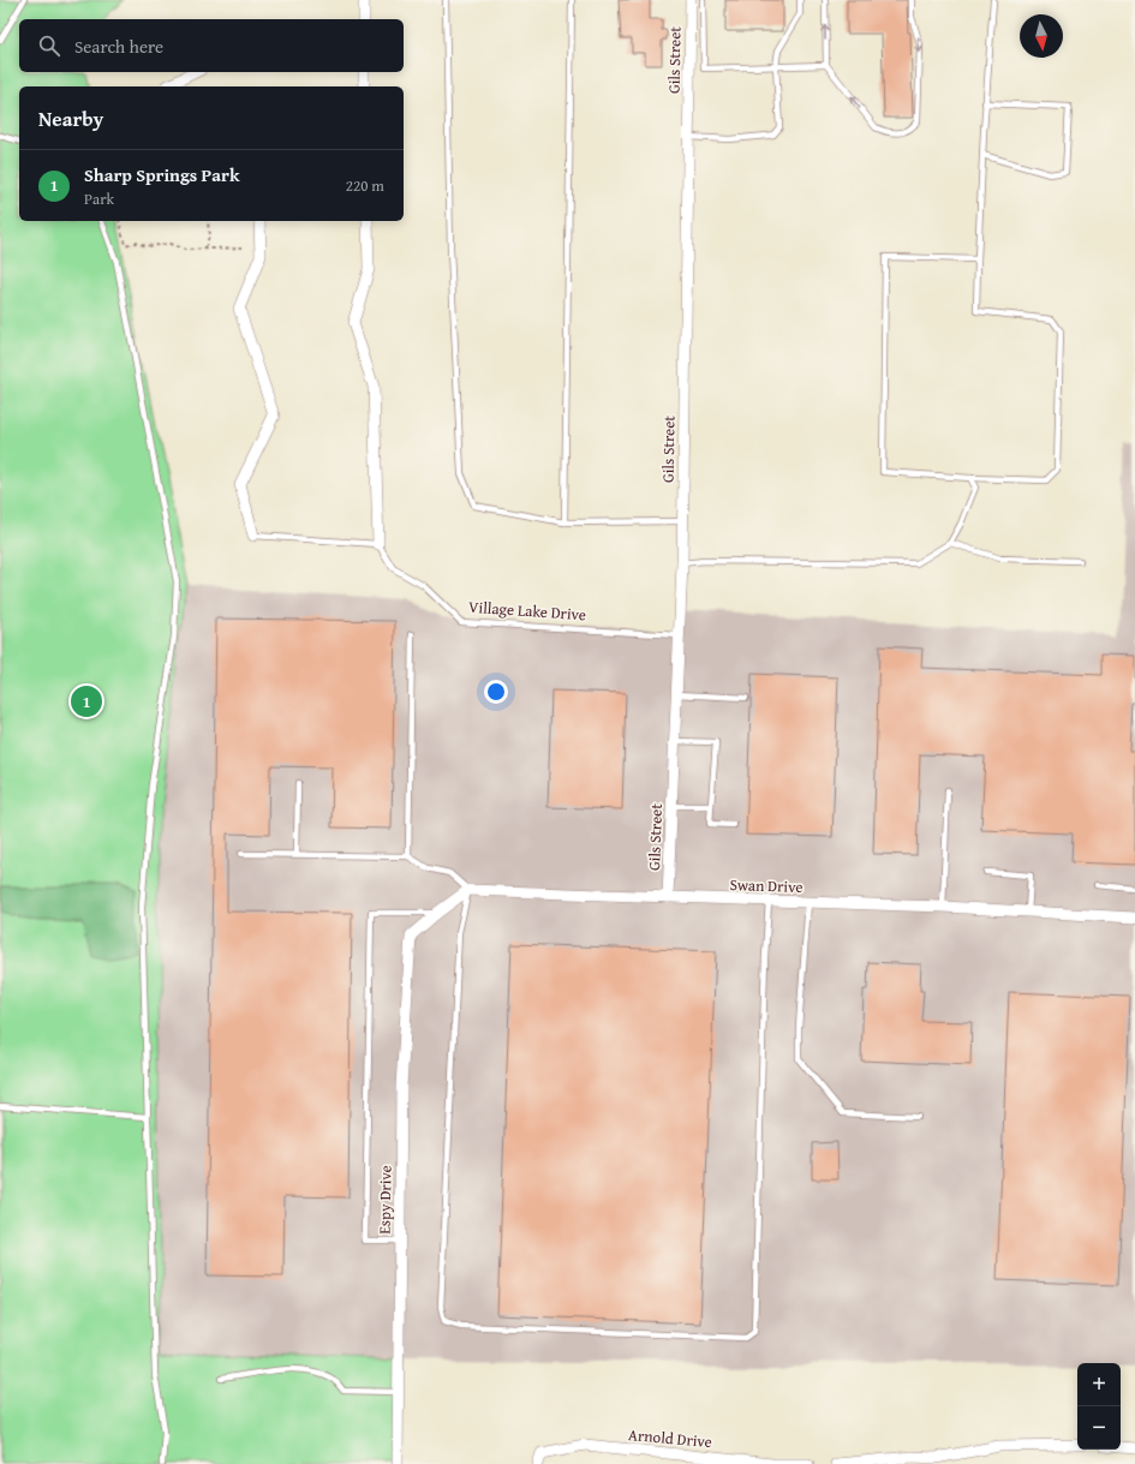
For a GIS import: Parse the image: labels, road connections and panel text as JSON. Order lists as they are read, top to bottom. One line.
{"streets":{"street":["Gils Street","Swan Drive","Espy Drive","Arnold Drive"],"lane":["Village Lake Drive"]},"crossings":[["Gils Street","Village Lake Drive"],["Gils Street","Swan Drive"]],"north":"bottom","page":{"search":"Search here","heading":"Nearby","list":[{"mark":"1","name":"Sharp Springs Park","note":"Park","value":"220 m"}],"pins":"1","map_buttons":["+","−"]}}
